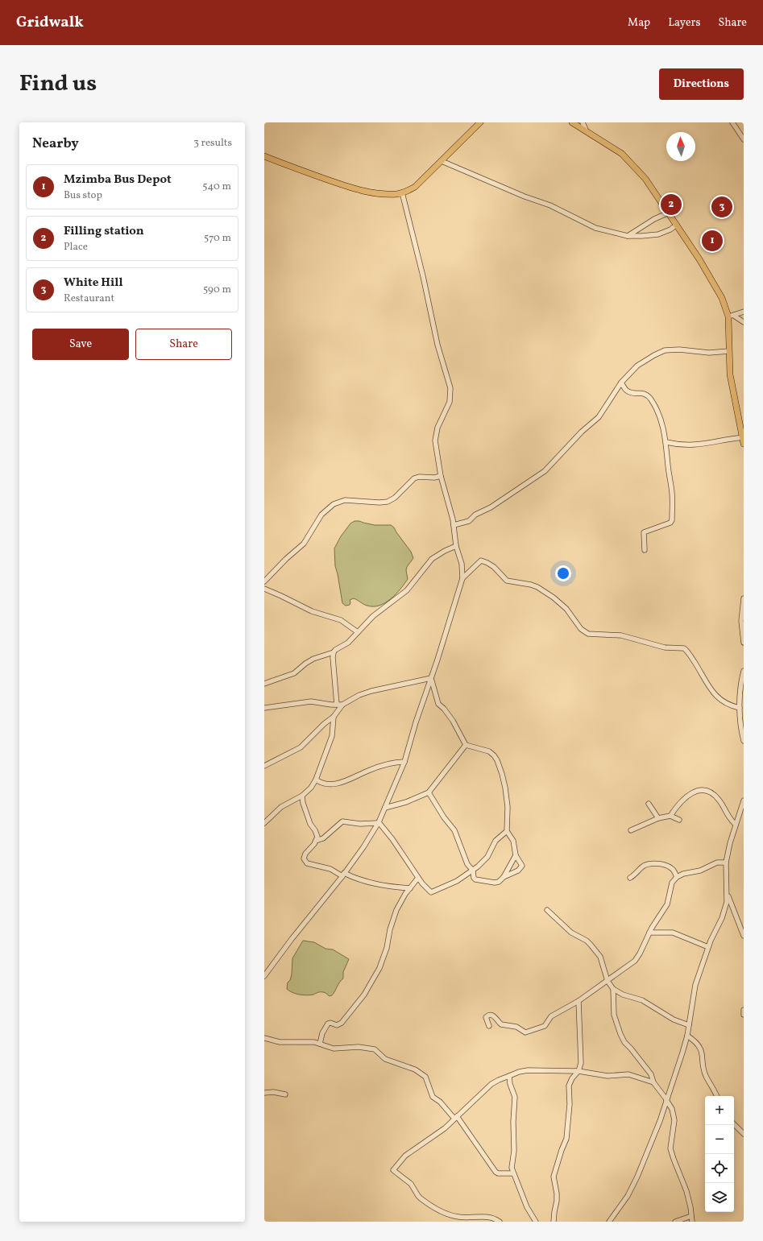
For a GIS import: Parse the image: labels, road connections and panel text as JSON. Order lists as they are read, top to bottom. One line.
{"north":"top","page":{"header":"Gridwalk","nav":["Map","Layers","Share"],"title":"Find us","buttons":["Directions",["Save","Share"]],"heading":["Nearby","3 results"],"list":[{"mark":"1","name":"Mzimba Bus Depot","note":"Bus stop","value":"540 m"},{"mark":"2","name":"Filling station","note":"Place","value":"570 m"},{"mark":"3","name":"White Hill","note":"Restaurant","value":"590 m"}],"pins":["2","3","1"],"map_buttons":["+","−"]}}
